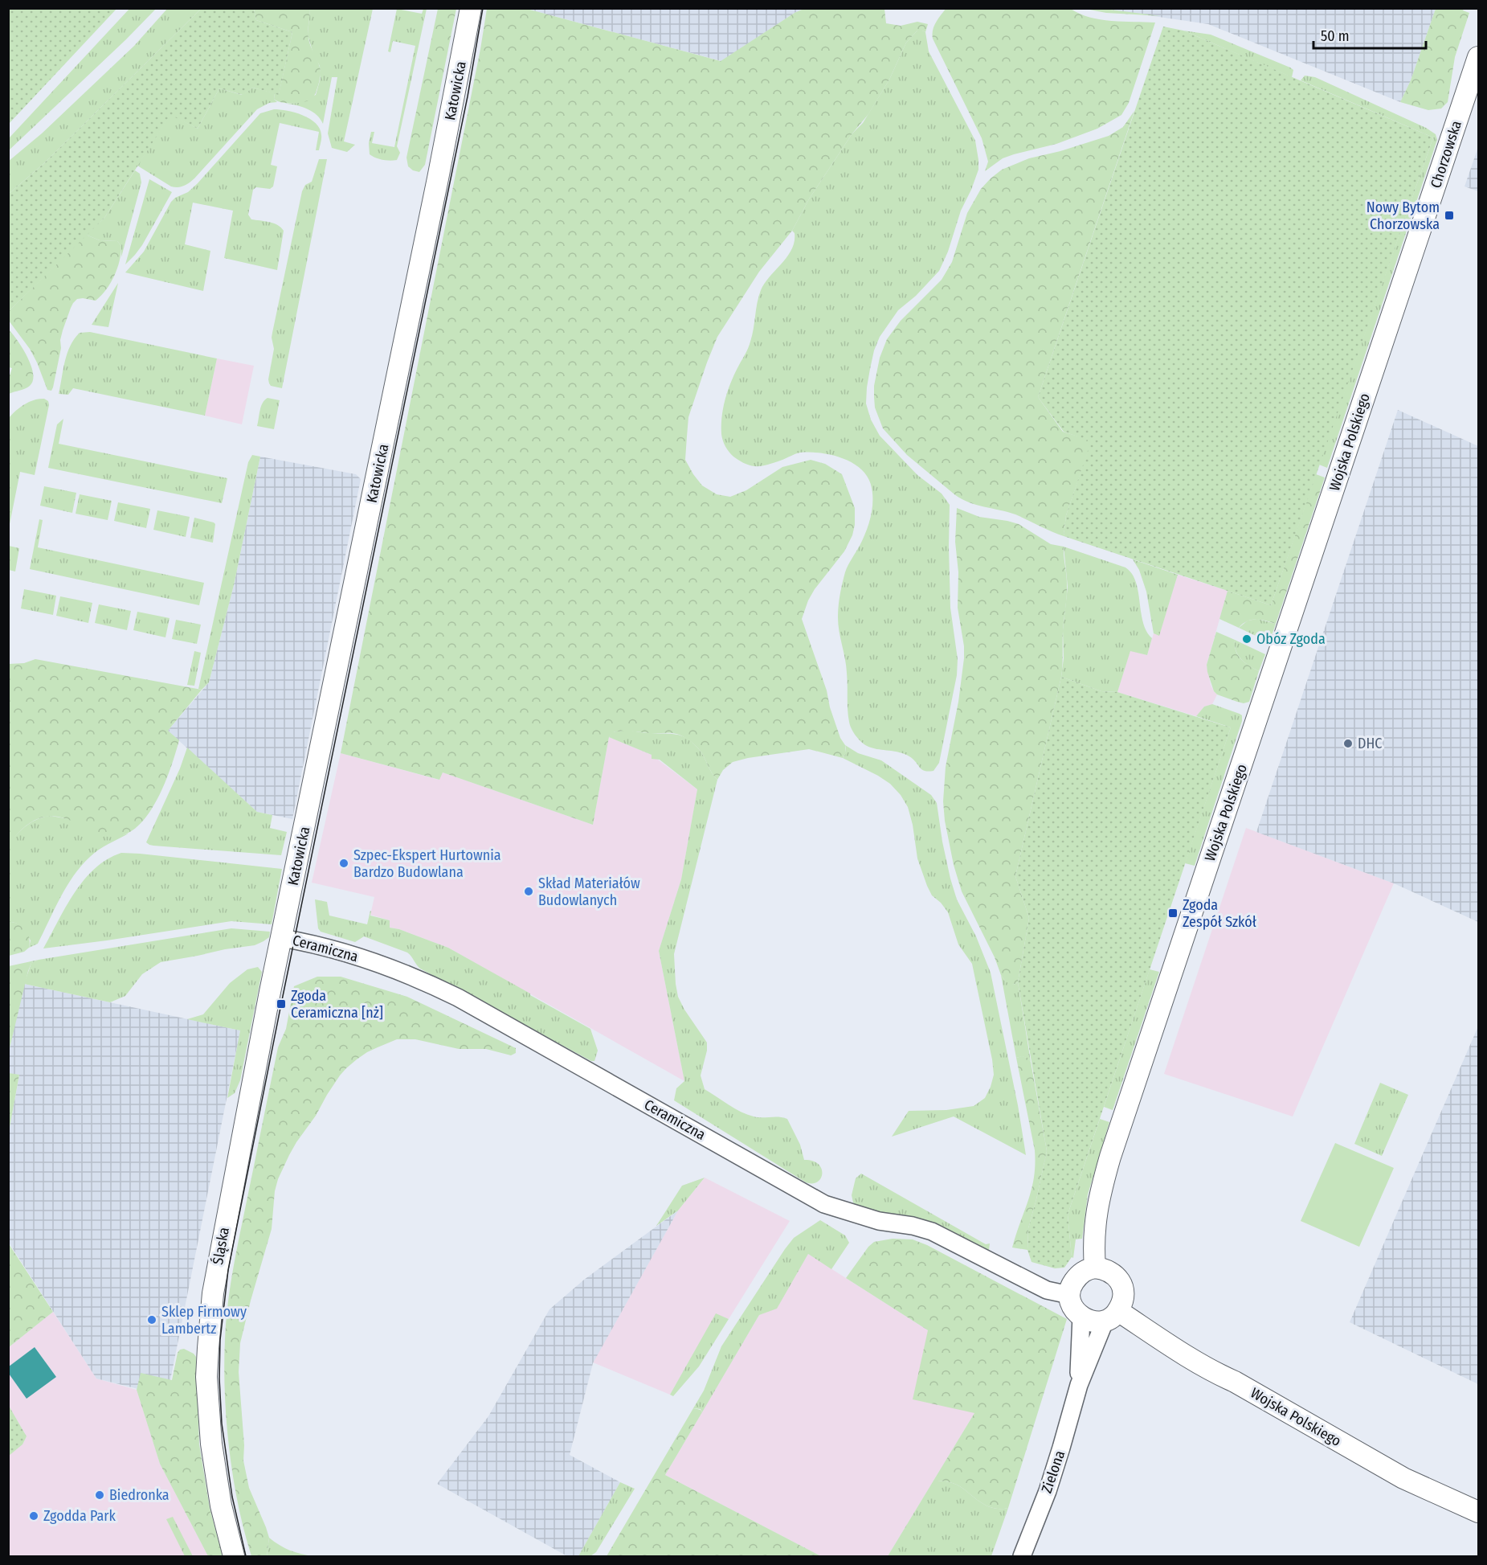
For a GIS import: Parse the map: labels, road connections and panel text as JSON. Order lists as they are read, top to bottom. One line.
{"streets":{"street":["Katowicka","Chorzowska","Wojska Polskiego","Ceramiczna","Śląska","Zielona"]},"crossings":[["Katowicka","Ceramiczna"],["Katowicka","Śląska"],["Chorzowska","Wojska Polskiego"],["Wojska Polskiego","Ceramiczna"],["Wojska Polskiego","Zielona"],["Ceramiczna","Śląska"],["Ceramiczna","Zielona"]],"places":{"transit":["Nowy Bytom Chorzowska","Zgoda Zespół Szkół","Zgoda Ceramiczna [nż]"],"other":["Obóz Zgoda","DHC","Szpec-Ekspert Hurtownia Bardzo Budowlana","Skład Materiałów Budowlanych","Sklep Firmowy Lambertz","Biedronka","Zgodda Park"]},"scale_bar":"50 m"}
